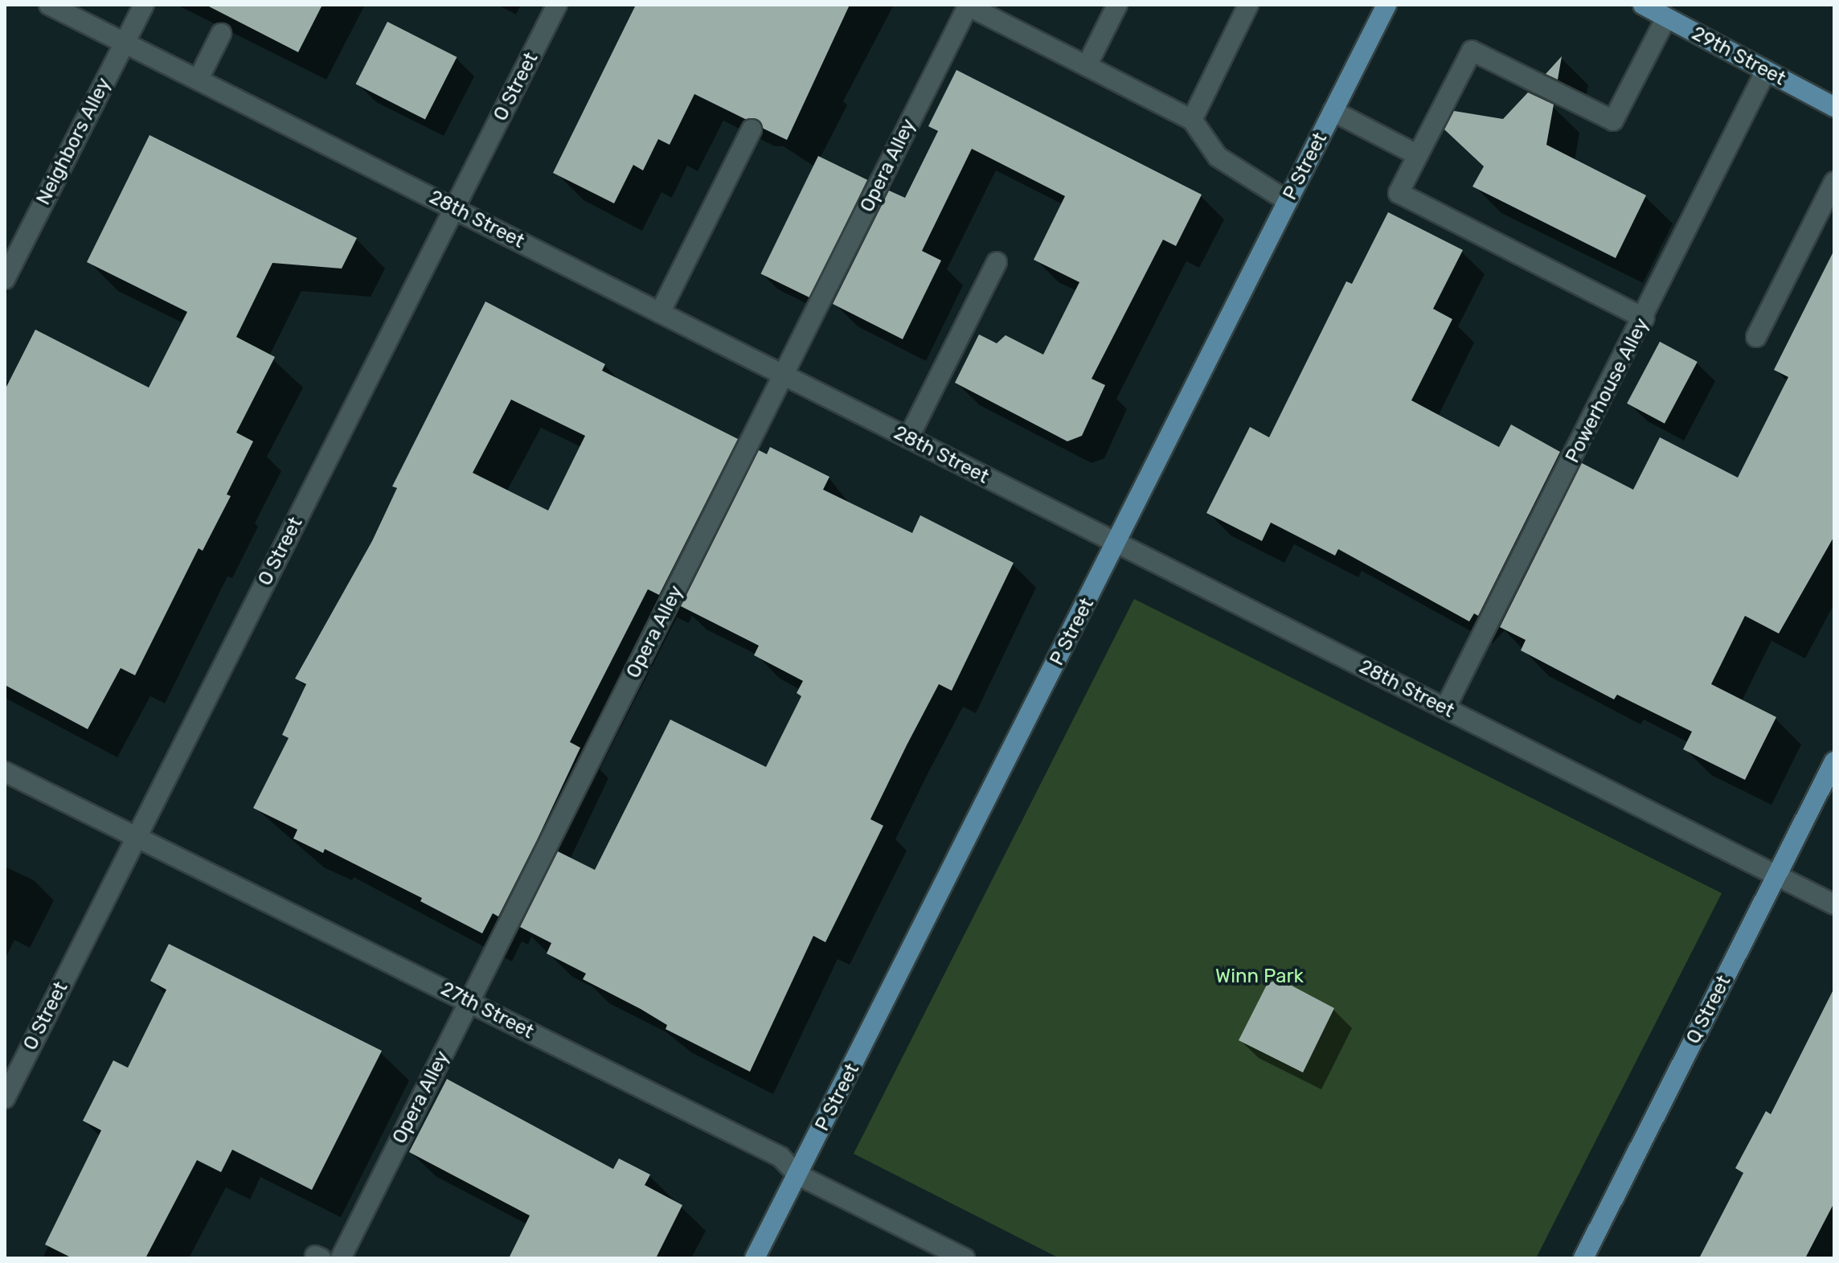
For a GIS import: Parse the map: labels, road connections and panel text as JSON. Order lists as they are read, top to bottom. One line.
{"streets":{"main road":["29th Street","P Street","Q Street"],"street":["O Street","Neighbors Alley","Opera Alley","28th Street","Powerhouse Alley","27th Street"]},"crossings":[["29th Street","Powerhouse Alley"],["O Street","28th Street"],["O Street","27th Street"],["Neighbors Alley","28th Street"],["Opera Alley","28th Street"],["Opera Alley","27th Street"],["P Street","28th Street"],["P Street","27th Street"],["28th Street","Powerhouse Alley"],["28th Street","Q Street"]],"parks":["Winn Park"]}
